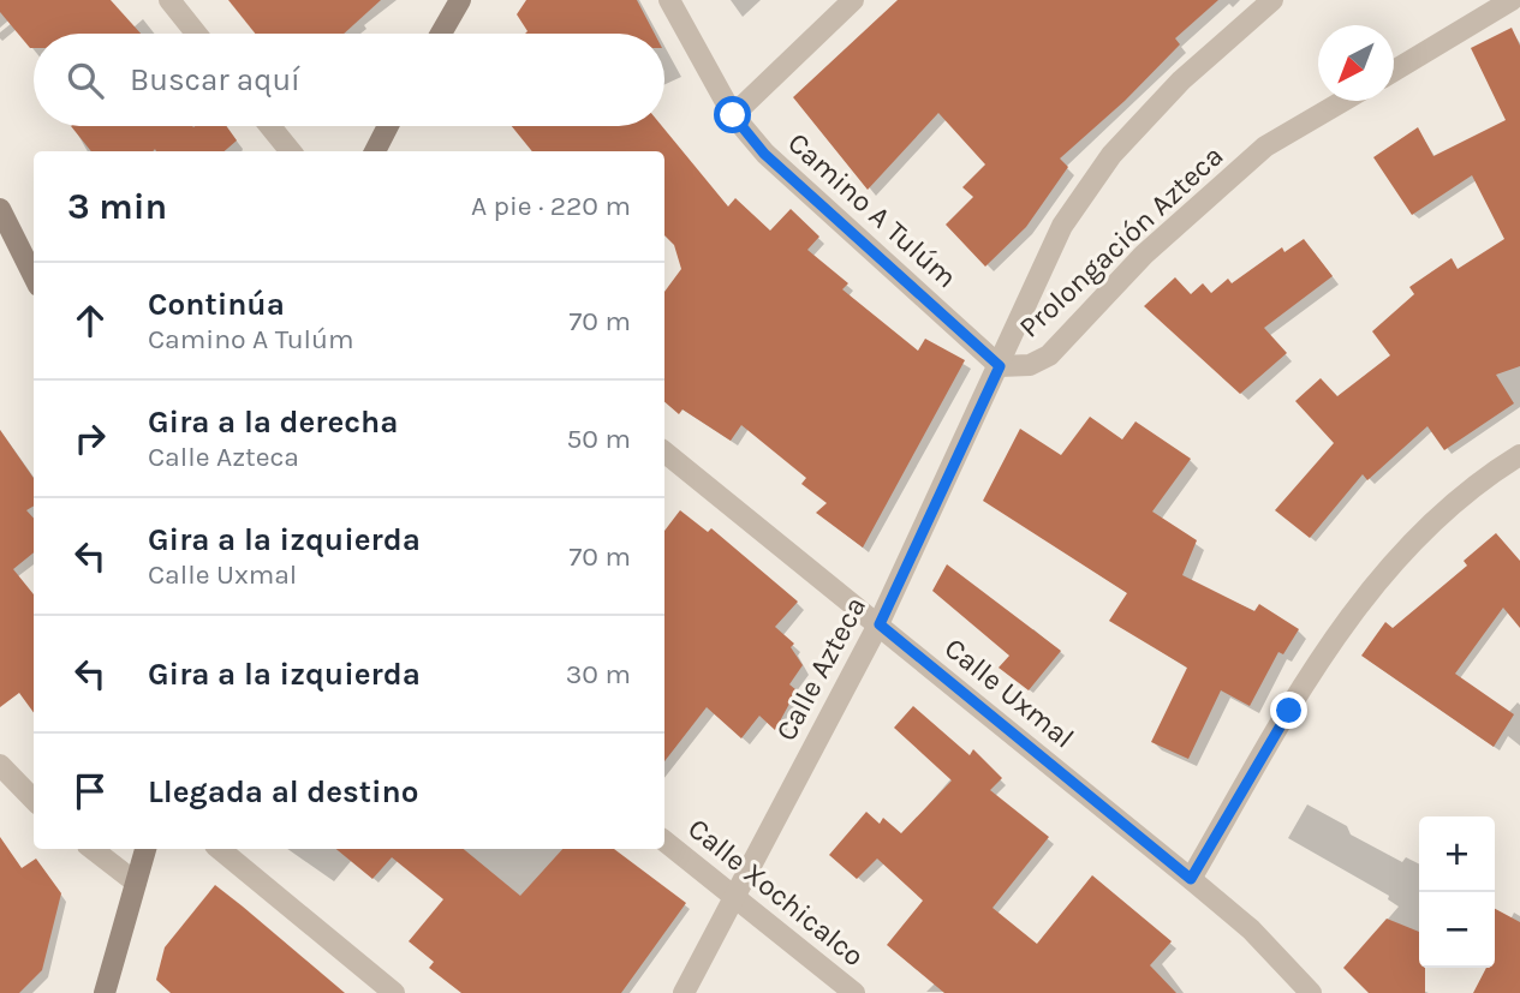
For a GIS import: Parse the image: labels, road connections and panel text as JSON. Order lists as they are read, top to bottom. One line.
{"streets":{"street":["Camino A Tulúm","Prolongación Azteca","Calle Azteca","Calle Uxmal","Calle Xochicalco"]},"crossings":[["Camino A Tulúm","Prolongación Azteca"],["Camino A Tulúm","Calle Azteca"],["Prolongación Azteca","Calle Azteca"],["Calle Azteca","Calle Uxmal"],["Calle Azteca","Calle Xochicalco"]],"north":"bottom left","page":{"search":"Buscar aquí","heading":["3 min","A pie · 220 m"],"list":[["Continúa","Camino A Tulúm","70 m"],["Gira a la derecha","Calle Azteca","50 m"],["Gira a la izquierda","Calle Uxmal","70 m"],["Gira a la izquierda","30 m"],"Llegada al destino"],"map_buttons":["+","−"]}}
